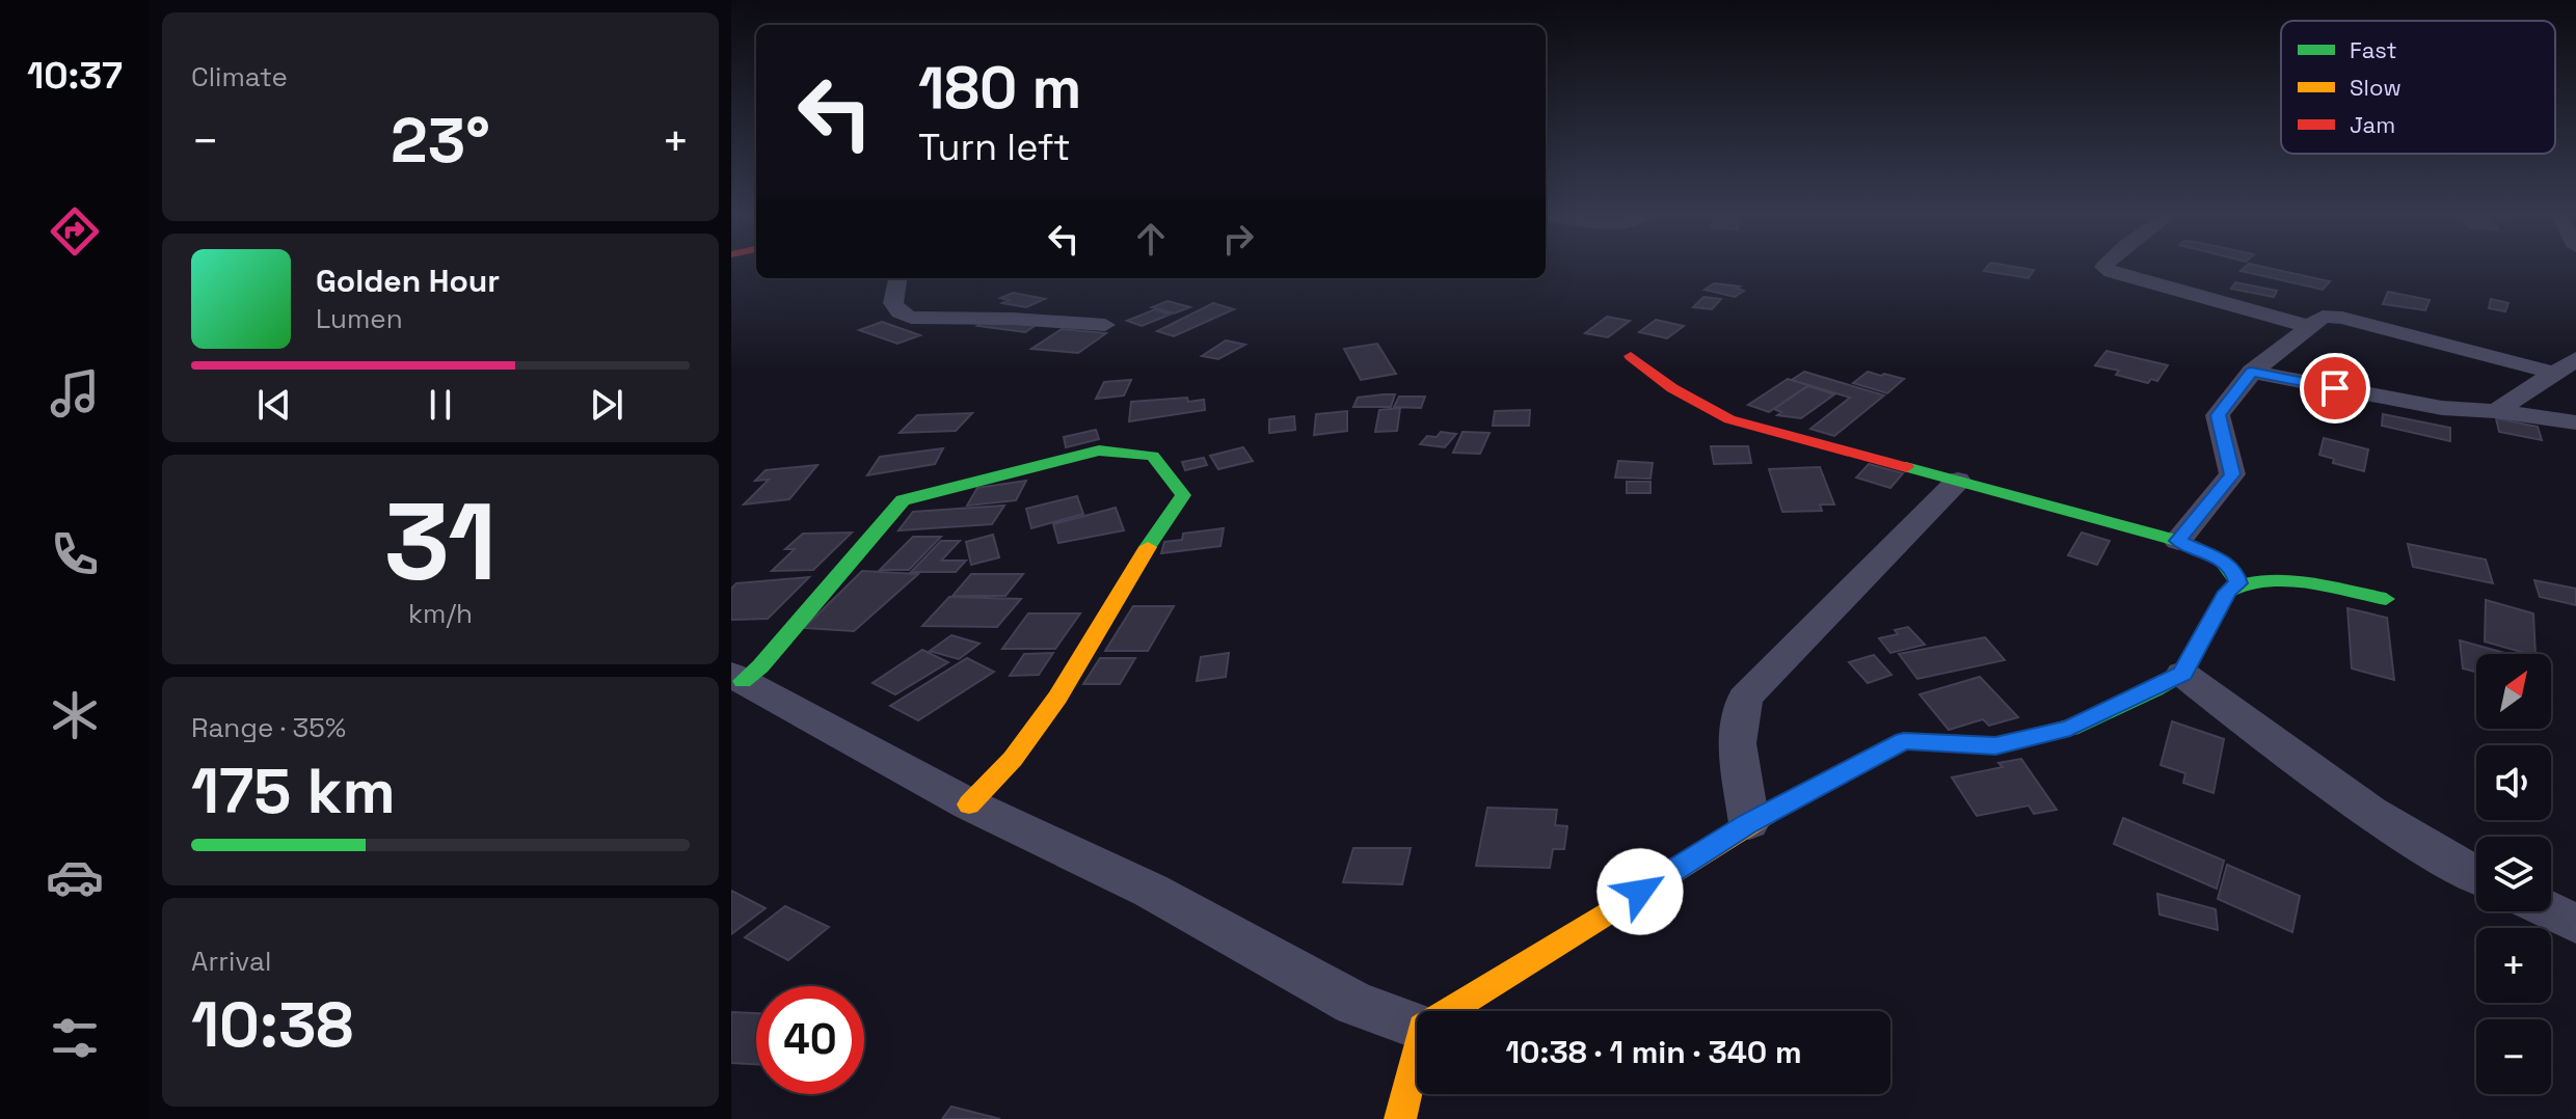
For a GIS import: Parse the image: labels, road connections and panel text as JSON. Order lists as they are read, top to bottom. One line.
{"legend":["Fast","Slow","Jam"],"north":"top right","page":{"tabs":"10:37","tile":["Climate",["31","km/h"],["Range · 35%","175 km"],["Arrival","10:38"]],"turn":["180 m","Turn left"],"heat":["−","23°","+"],"song":["Golden Hour","Lumen"],"map_buttons":["+","−"],"limit":"40","trip":"10:38 · 1 min · 340 m"}}
